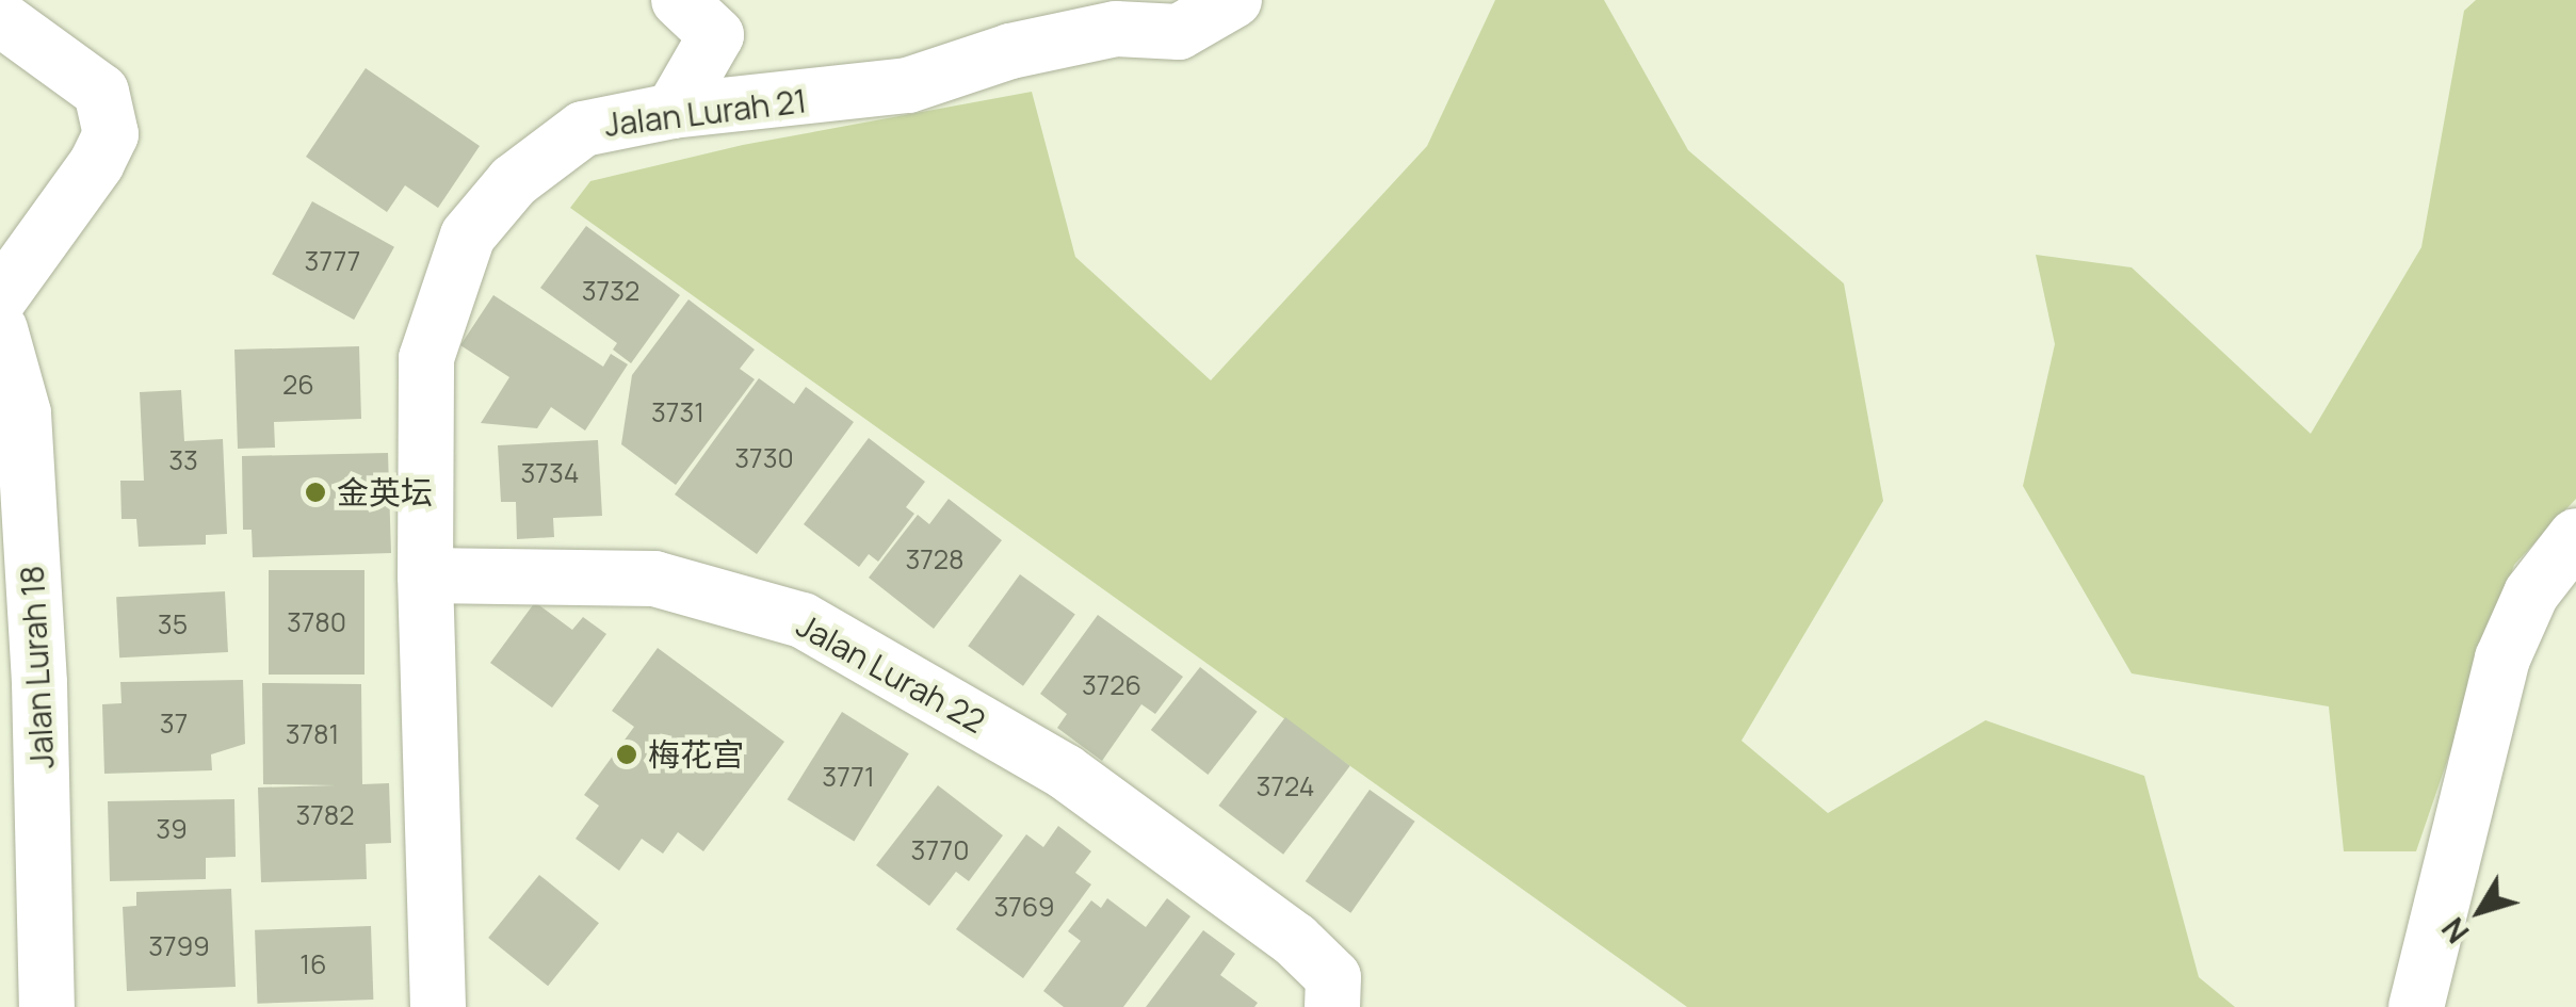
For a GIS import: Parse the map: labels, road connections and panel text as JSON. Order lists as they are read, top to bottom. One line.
{"streets":{"street":["Jalan Lurah 21","Jalan Lurah 18","Jalan Lurah 22"]},"crossings":[["Jalan Lurah 21","Jalan Lurah 22"]],"places":["金英坛","梅花宫"],"house_numbers":["3777","3732","26","3731","3730","33","3734","3728","3780","35","3726","37","3781","3771","3724","3782","39","3770","3769","3799","16"],"north":"bottom left"}
